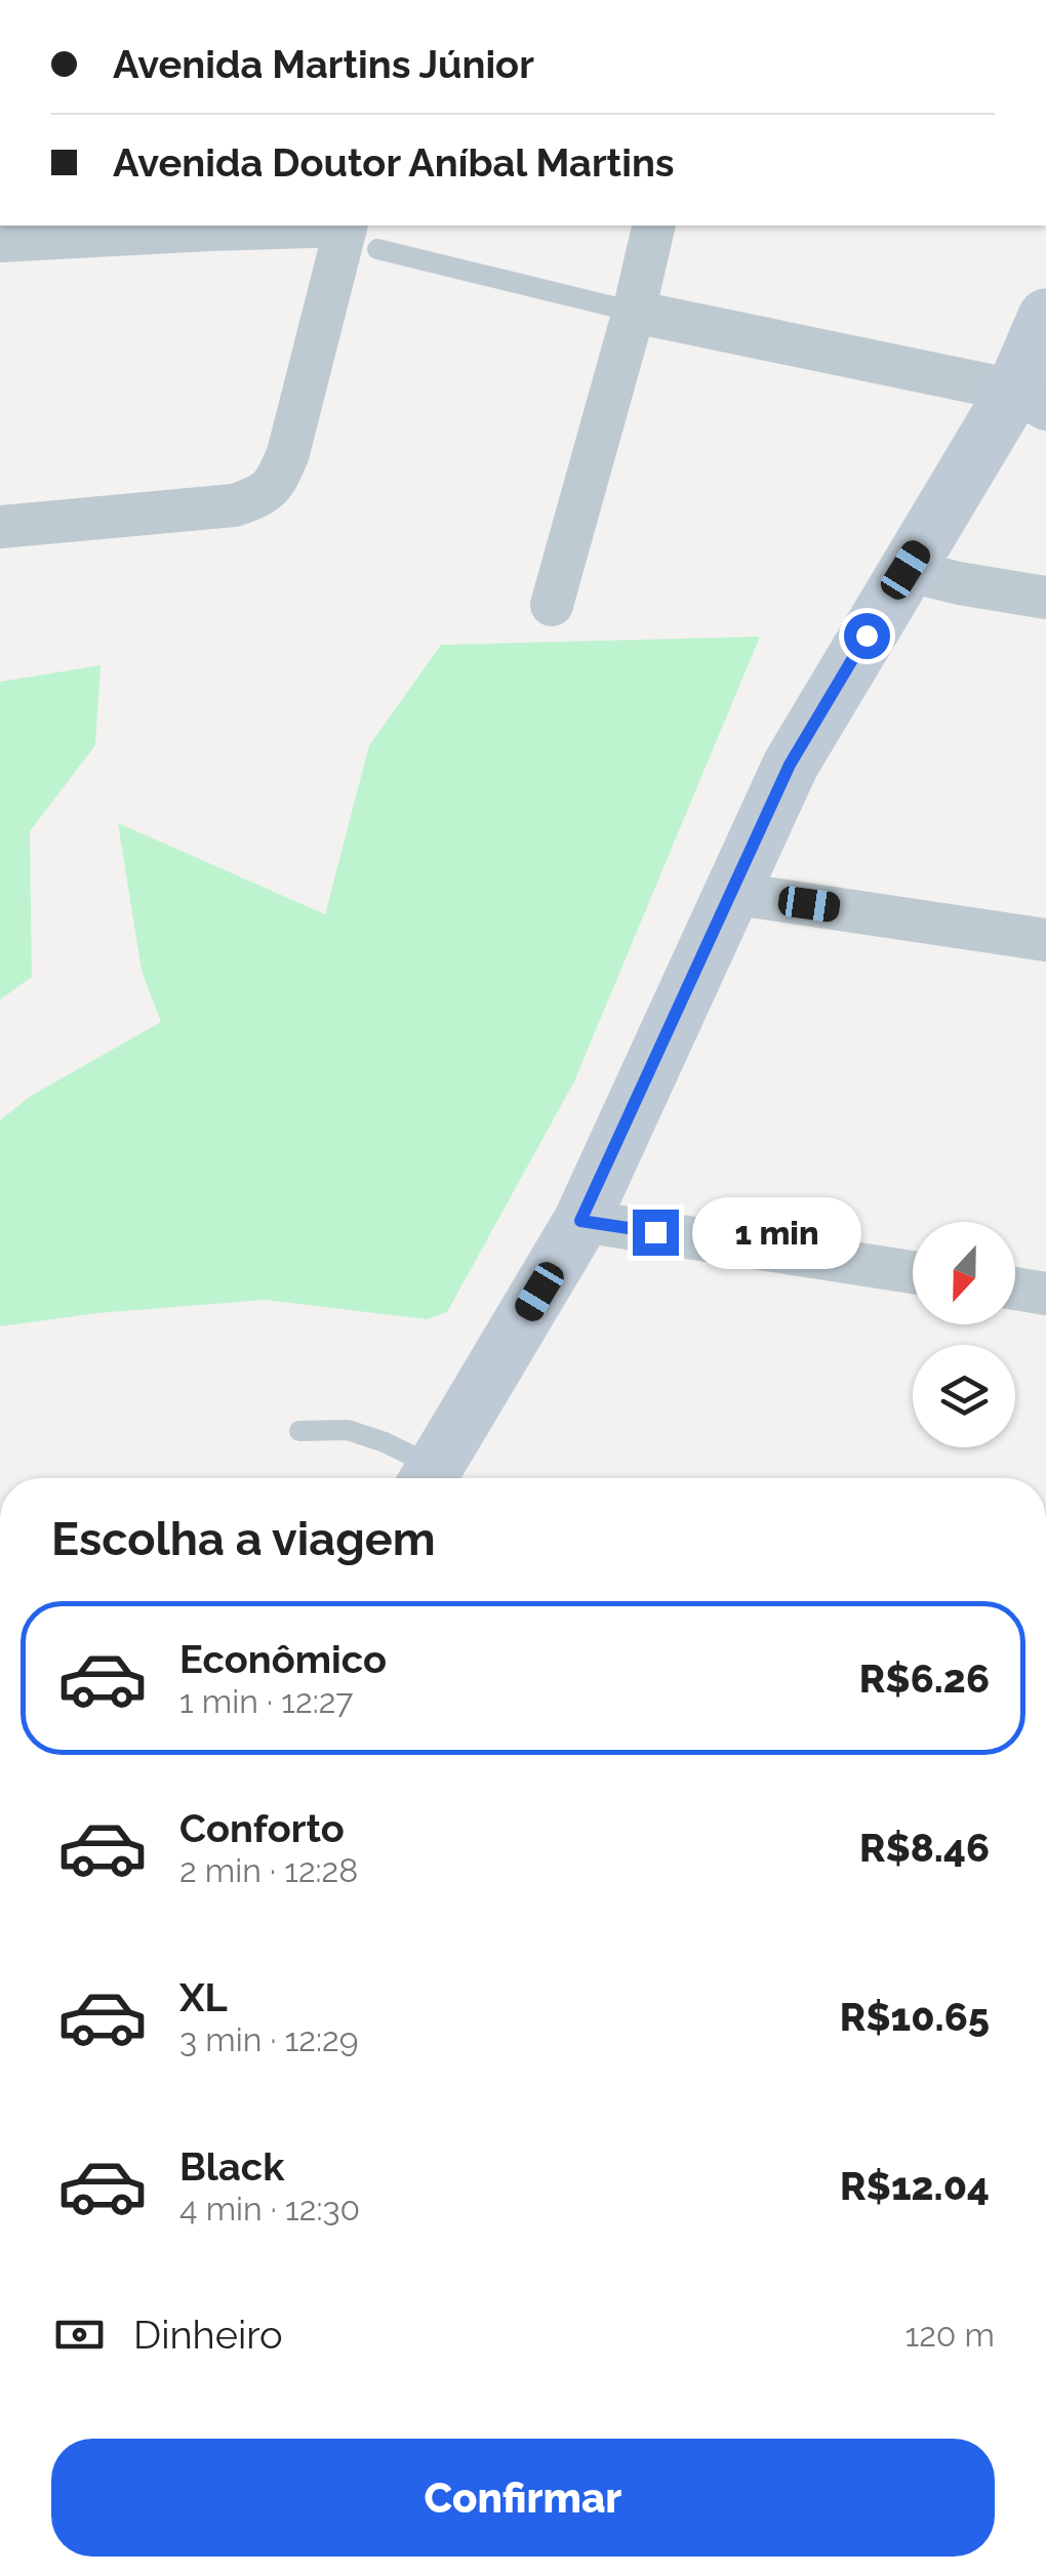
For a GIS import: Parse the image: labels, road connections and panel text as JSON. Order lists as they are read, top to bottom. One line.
{"north":"bottom","page":{"banner":["Avenida Martins Júnior","Avenida Doutor Aníbal Martins"],"bubble":"1 min","heading":"Escolha a viagem","list":[{"name":"Econômico","note":"1 min · 12:27","value":"R$6.26"},{"name":"Conforto","note":"2 min · 12:28","value":"R$8.46"},{"name":"XL","note":"3 min · 12:29","value":"R$10.65"},{"name":"Black","note":"4 min · 12:30","value":"R$12.04"}],"pay":["Dinheiro","120 m"],"buttons":"Confirmar"}}
